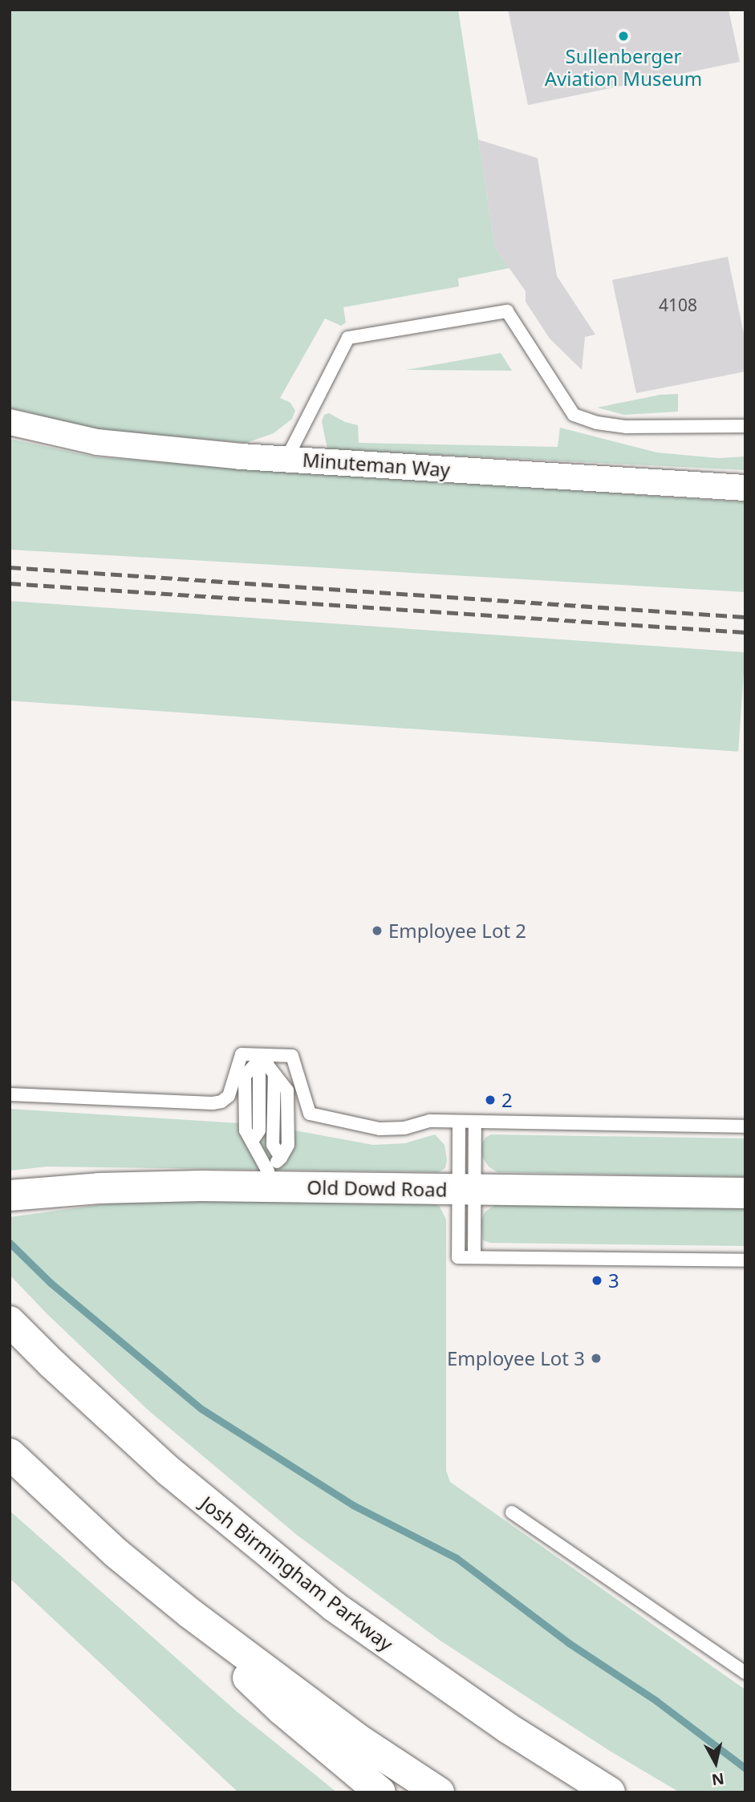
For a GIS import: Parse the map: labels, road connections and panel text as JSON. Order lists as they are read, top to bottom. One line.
{"streets":{"main road":["Old Dowd Road","Josh Birmingham Parkway"],"street":["Minuteman Way"]},"places":["Sullenberger Aviation Museum","Employee Lot 2","2","3","Employee Lot 3"],"house_numbers":["4108"],"north":"bottom"}
